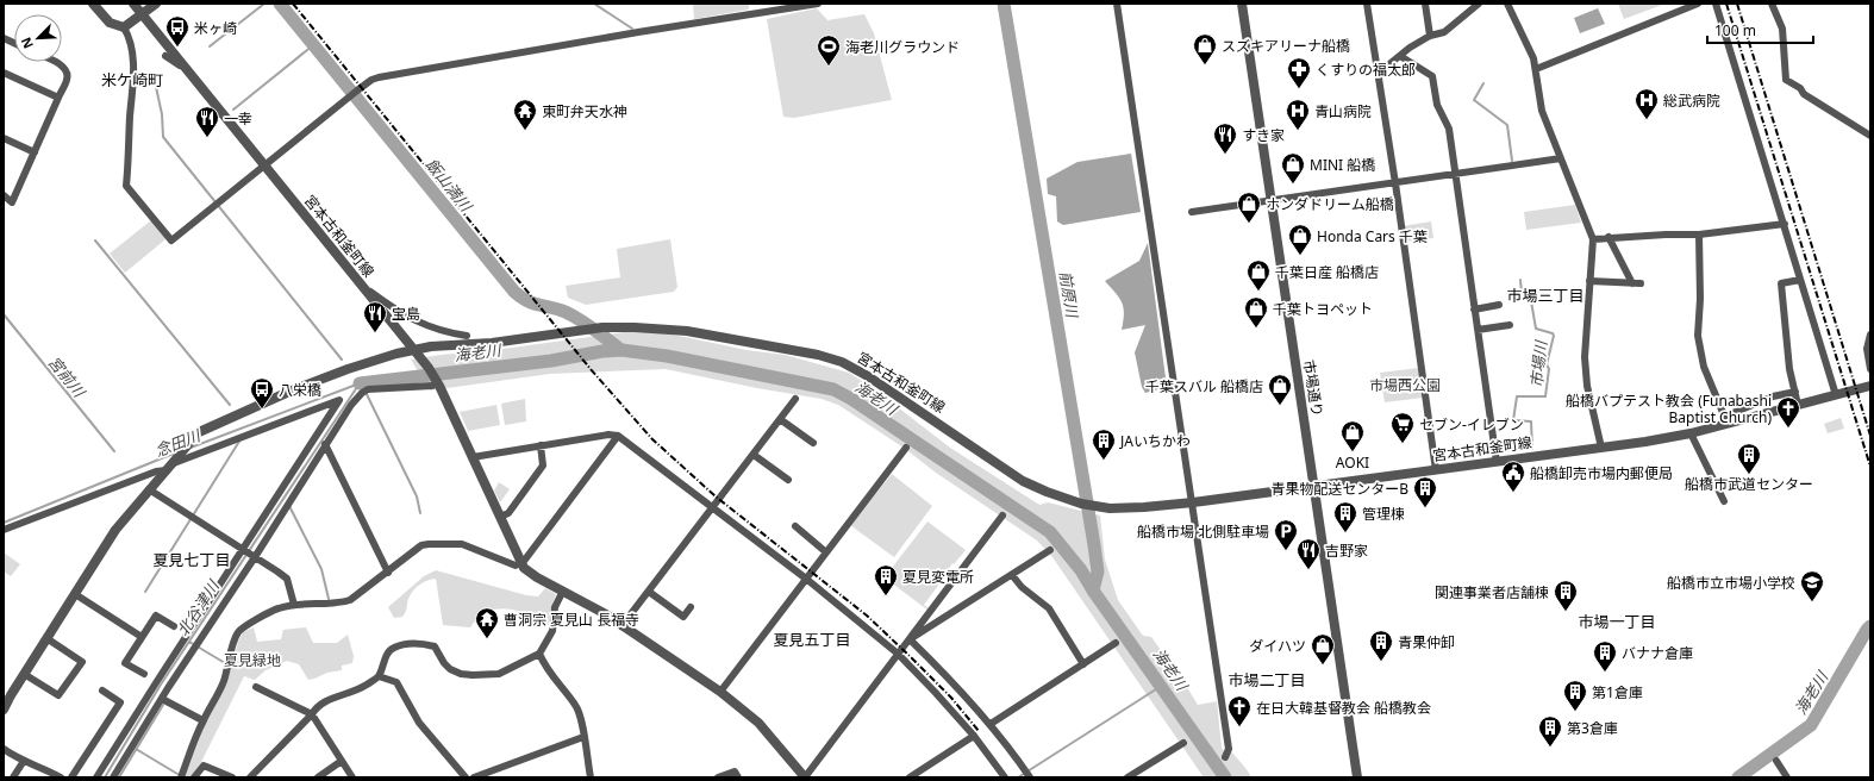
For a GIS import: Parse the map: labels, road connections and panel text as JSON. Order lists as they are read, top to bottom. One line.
{"streets":{"street":["宮本古和釜町線","市場通り"]},"crossings":[["宮本古和釜町線","市場通り"]],"districts":["米ケ崎町","市場三丁目","夏見七丁目","市場一丁目","夏見五丁目","市場二丁目"],"water":["飯山満川","前原川","海老川","市場川","宮前川","念田川","北谷津川"],"parks":["市場西公園","夏見緑地"],"places":{"bus stop":["米ヶ崎","八栄橋"],"shop":["スズキアリーナ船橋","MINI 船橋","ホンダドリーム船橋","Honda Cars 千葉","千葉日産 船橋店","千葉トヨペット","千葉スバル 船橋店","AOKI","ダイハツ"],"sports":["海老川グラウンド"],"pharmacy":["くすりの福太郎"],"hospital":["総武病院","青山病院"],"temple":["東町弁天水神","曹洞宗 夏見山 長福寺"],"restaurant":["一幸","すき家","宝島","吉野家"],"church":["船橋バプテスト教会 (Funabashi Baptist Church)","在日大韓基督教会 船橋教会"],"supermarket":["セブン-イレブン"],"building":["JAいちかわ","船橋市武道センター","青果物配送センターB","管理棟","夏見変電所","関連事業者店舗棟","青果仲卸","バナナ倉庫","第1倉庫","第3倉庫"],"public building":["船橋卸売市場内郵便局"],"parking":["船橋市場 北側駐車場"],"school or university":["船橋市立市場小学校"]},"scale_bar":"100 m","north":"bottom left"}
